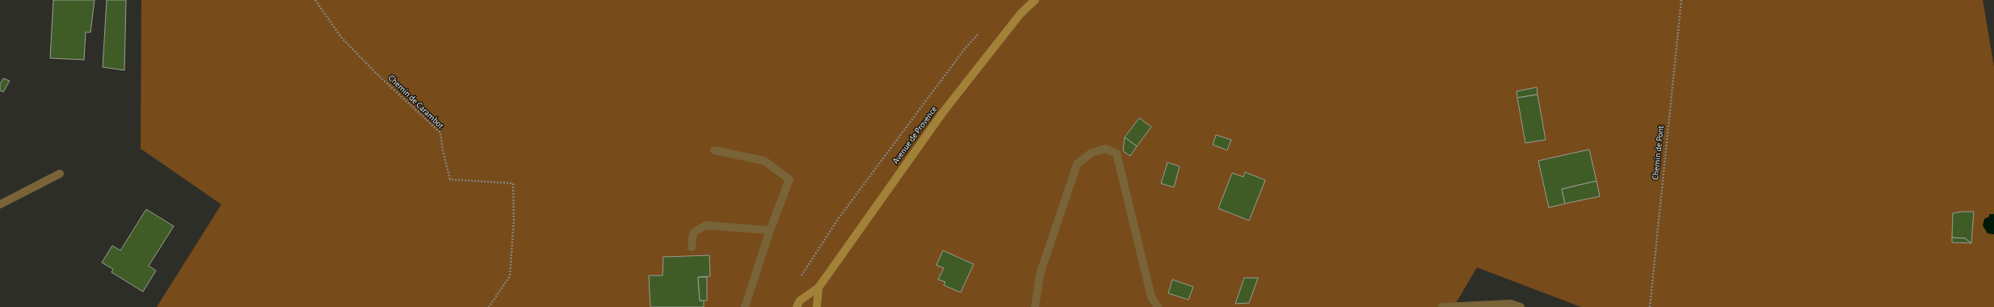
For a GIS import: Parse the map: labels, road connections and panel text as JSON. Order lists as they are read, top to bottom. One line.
{"streets":{"main road":["Avenue de Provence"],"path":["Chemin de Carambot","Chemin de Pont"]}}
